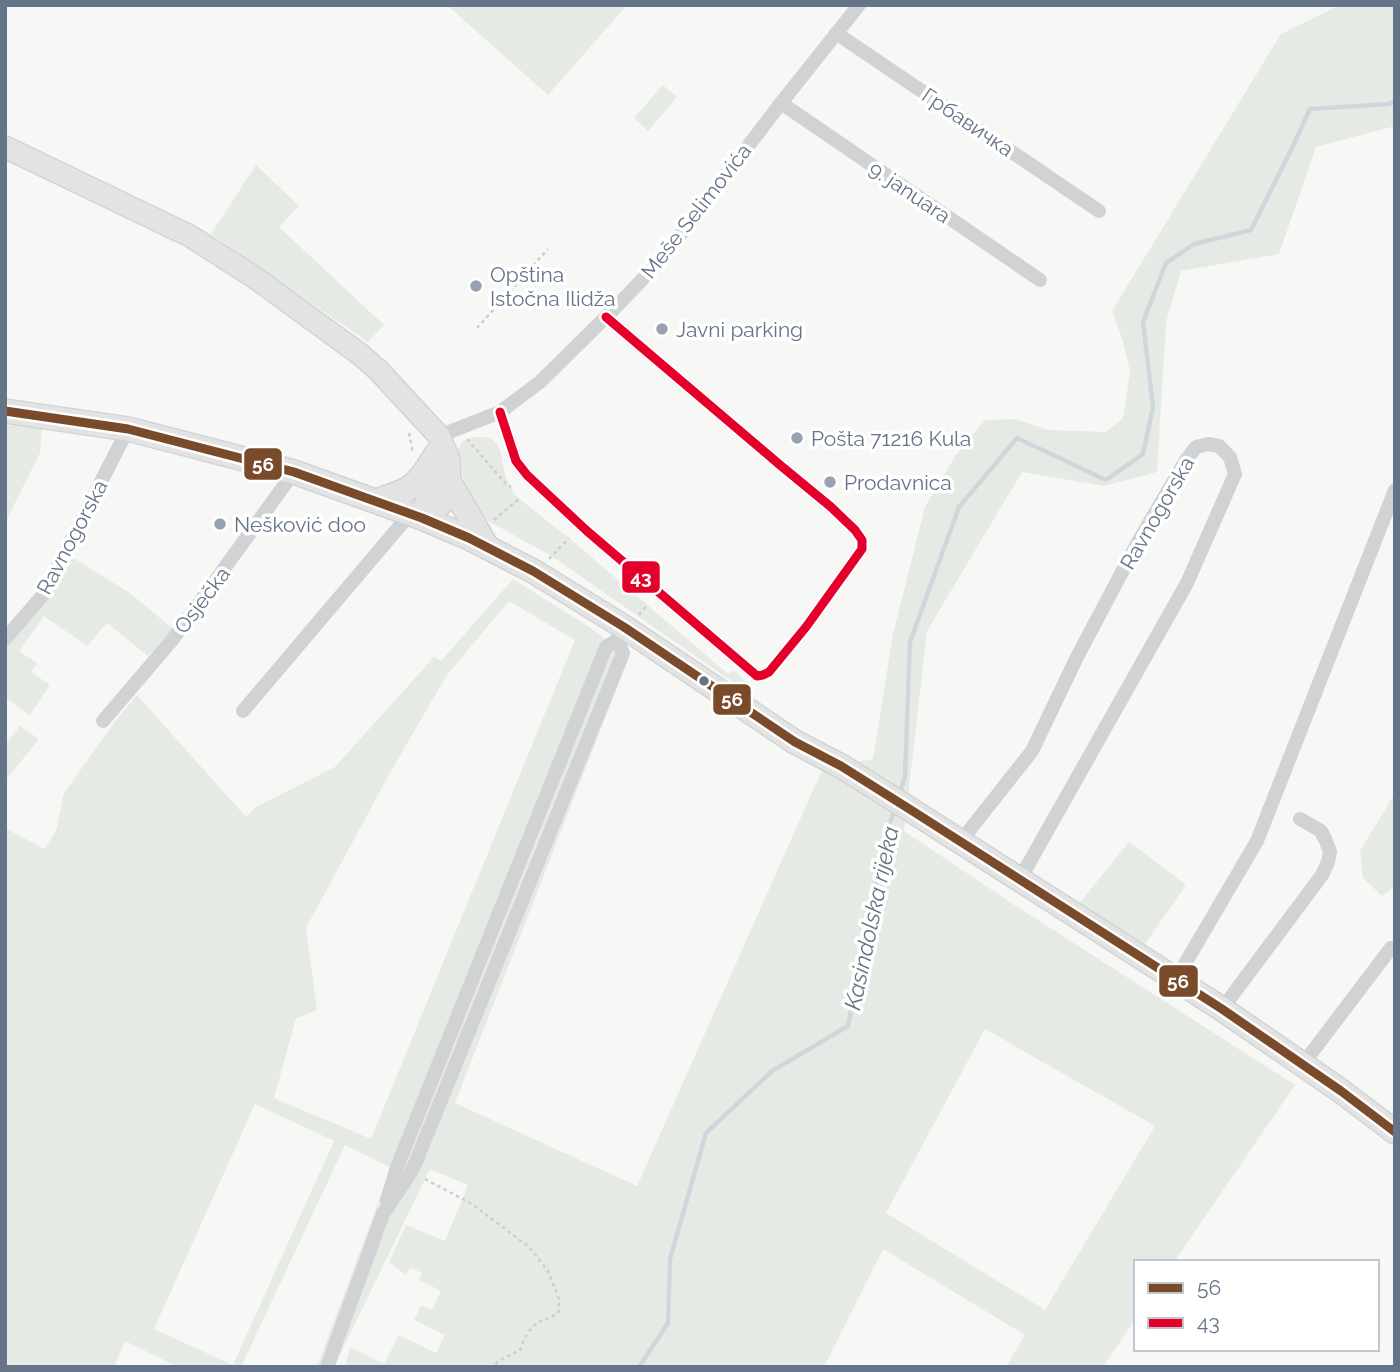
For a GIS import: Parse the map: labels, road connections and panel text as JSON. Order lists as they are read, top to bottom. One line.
{"streets":{"street":["Грбавичка","9. januara","Meše Selimovića","Ravnogorska","Osječka"]},"crossings":[["Грбавичка","Meše Selimovića"],["9. januara","Meše Selimovića"]],"water":["Kasindolska rijeka"],"places":["Opština Istočna Ilidža","Javni parking","Pošta 71216 Kula","Prodavnica","Nešković doo"],"lines":["transit line 43","transit line 56"],"legend":["56","43"]}
